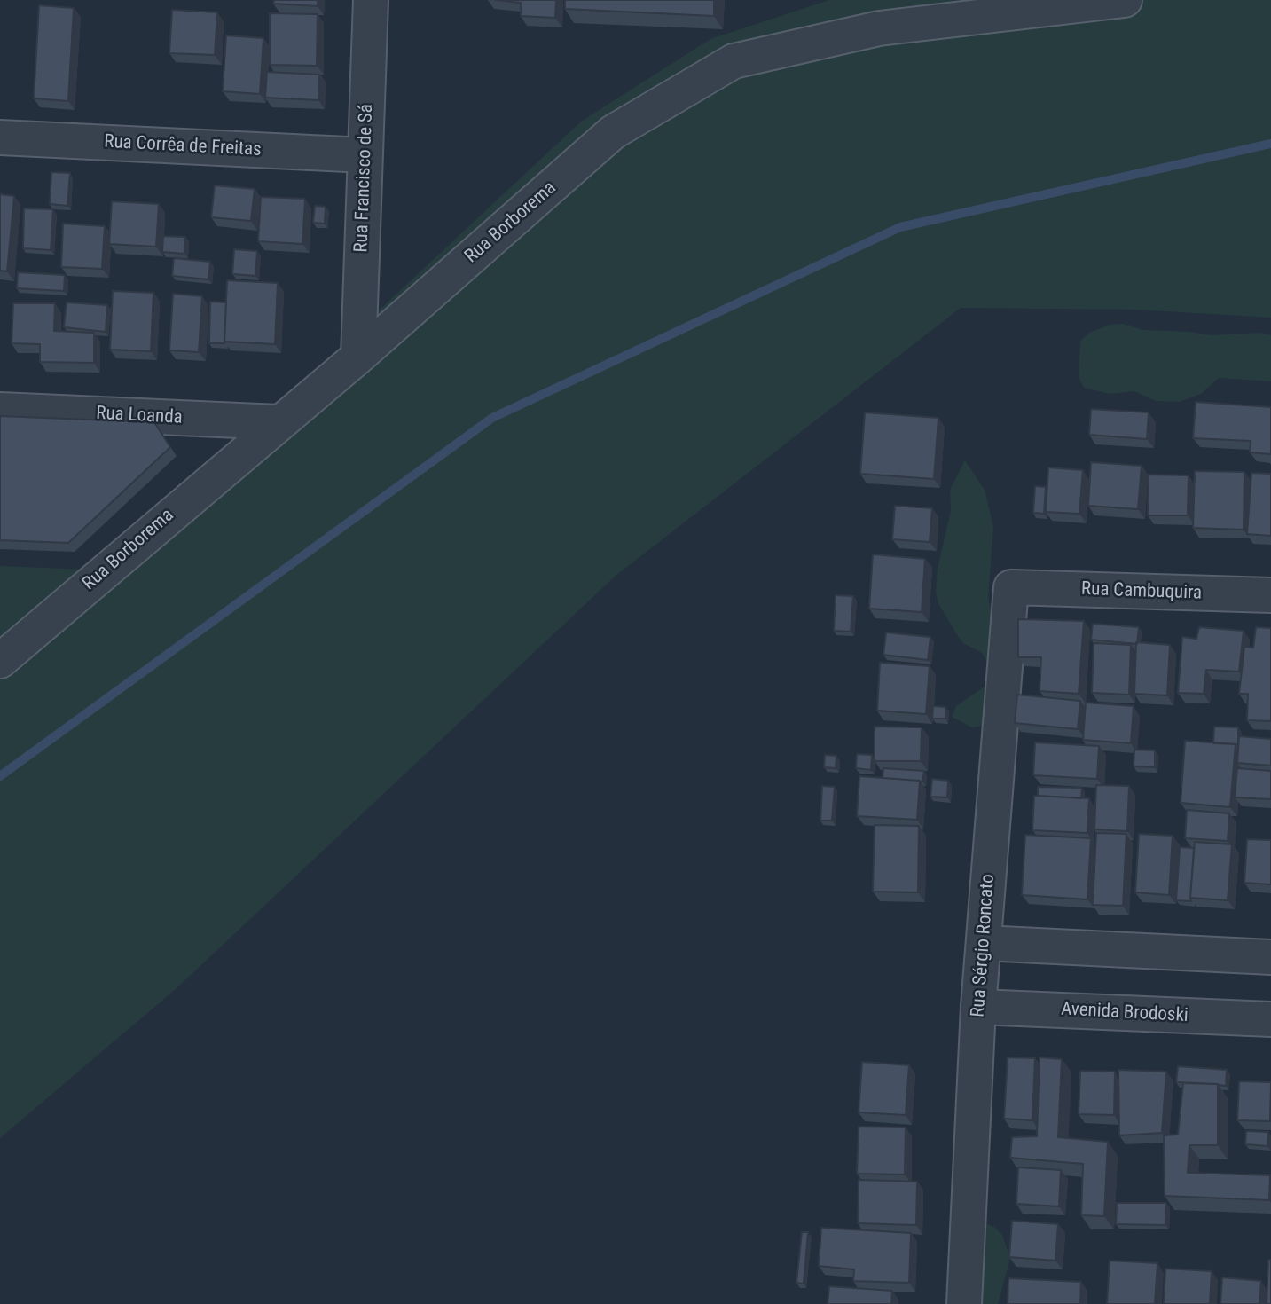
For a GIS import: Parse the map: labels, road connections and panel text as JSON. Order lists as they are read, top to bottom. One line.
{"streets":{"street":["Rua Corrêa de Freitas","Rua Francisco de Sá","Rua Borborema","Rua Loanda","Rua Cambuquira","Rua Sérgio Roncato","Avenida Brodoski"]},"crossings":[["Rua Corrêa de Freitas","Rua Francisco de Sá"],["Rua Francisco de Sá","Rua Borborema"],["Rua Borborema","Rua Loanda"],["Rua Cambuquira","Rua Sérgio Roncato"],["Rua Sérgio Roncato","Avenida Brodoski"]]}
